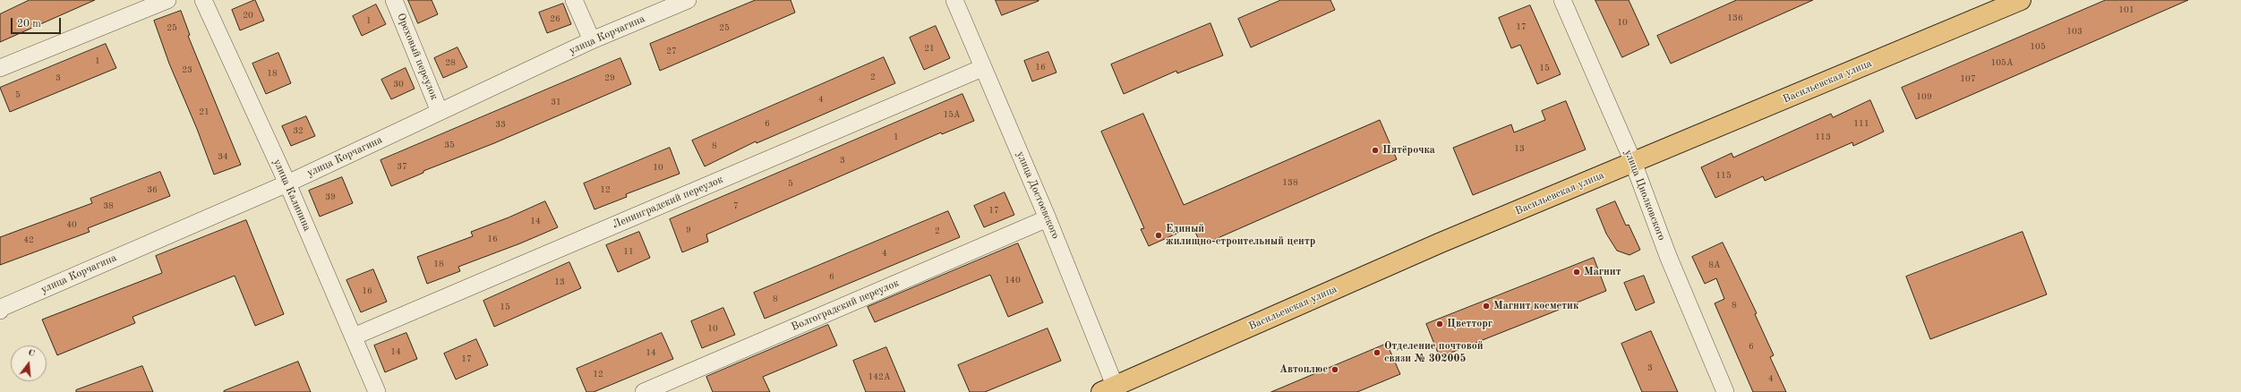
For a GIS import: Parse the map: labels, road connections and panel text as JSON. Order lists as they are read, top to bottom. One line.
{"streets":{"main road":["Васильевская улица"],"street":["улица Корчагина","Ореховый переулок","улица Калинина","улица Достоевского","улица Циолковского","Ленинградский переулок","Волгоградский переулок"]},"crossings":[["улица Корчагина","Ореховый переулок"],["улица Корчагина","улица Калинина"],["Васильевская улица","улица Достоевского"],["Васильевская улица","улица Циолковского"],["улица Калинина","Ленинградский переулок"],["улица Достоевского","Ленинградский переулок"],["улица Достоевского","Волгоградский переулок"]],"places":["Пятёрочка","Единый жилищно-строительный центр","Магнит","Магнит косметик","Цветторг","Отделение почтовой связи № 302005","Автоплюс"],"house_numbers":["101","20","136","26","1","10","17","25","25","103","105","21","27","1","28","105А","16","15","23","18","2","3","29","107","30","5","109","4","31","21","15А","6","111","33","32","1","113","35","8","13","34","3","37","10","115","138","5","36","12","39","38","7","17","14","40","9","2","16","42","11","4","18","8А","6","140","13","16","8","8","15","10","6","14","14","17","3","12","142А","4"],"scale_bar":"20 m","north":"top"}
